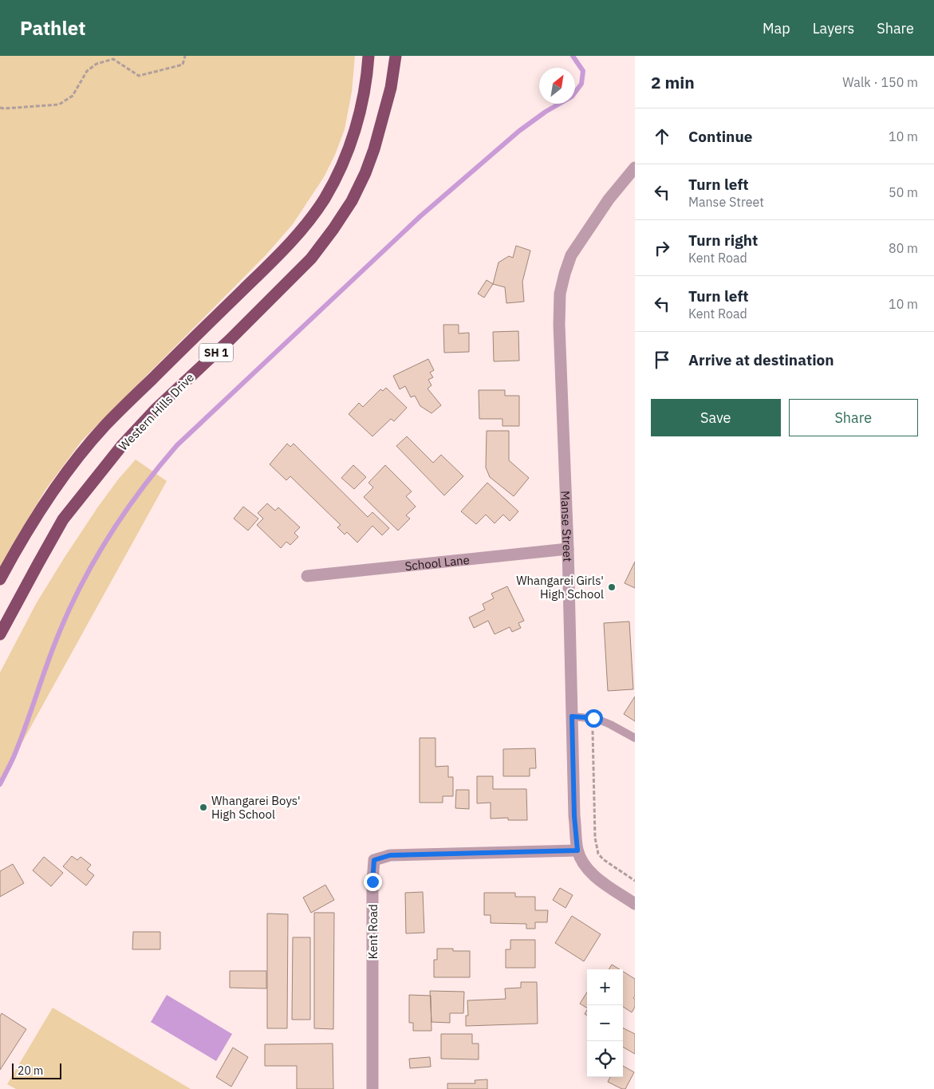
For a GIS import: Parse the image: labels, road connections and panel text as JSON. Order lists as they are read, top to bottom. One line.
{"streets":{"highway":["SH 1","Western Hills Drive"],"street":["Manse Street","School Lane","Kent Road"]},"crossings":[["Manse Street","School Lane"],["Manse Street","Kent Road"]],"places":["Whangarei Girls' High School","Whangarei Boys' High School"],"scale_bar":"20 m","north":"top right","page":{"header":"Pathlet","nav":["Map","Layers","Share"],"heading":["2 min","Walk · 150 m"],"list":[["Continue","10 m"],["Turn left","Manse Street","50 m"],["Turn right","Kent Road","80 m"],["Turn left","Kent Road","10 m"],"Arrive at destination"],"buttons":["Save","Share"],"map_buttons":["+","−"],"scale":"20 m"}}
